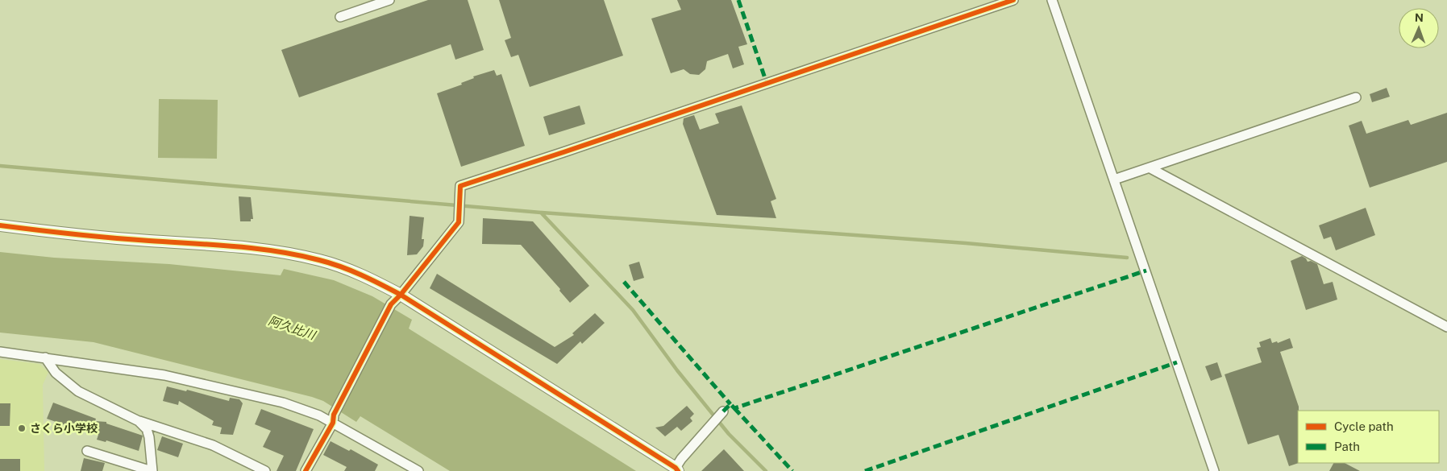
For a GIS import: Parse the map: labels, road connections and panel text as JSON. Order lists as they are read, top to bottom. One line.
{"water":["阿久比川"],"places":["さくら小学校"],"legend":["Cycle path","Path"],"north":"top"}
